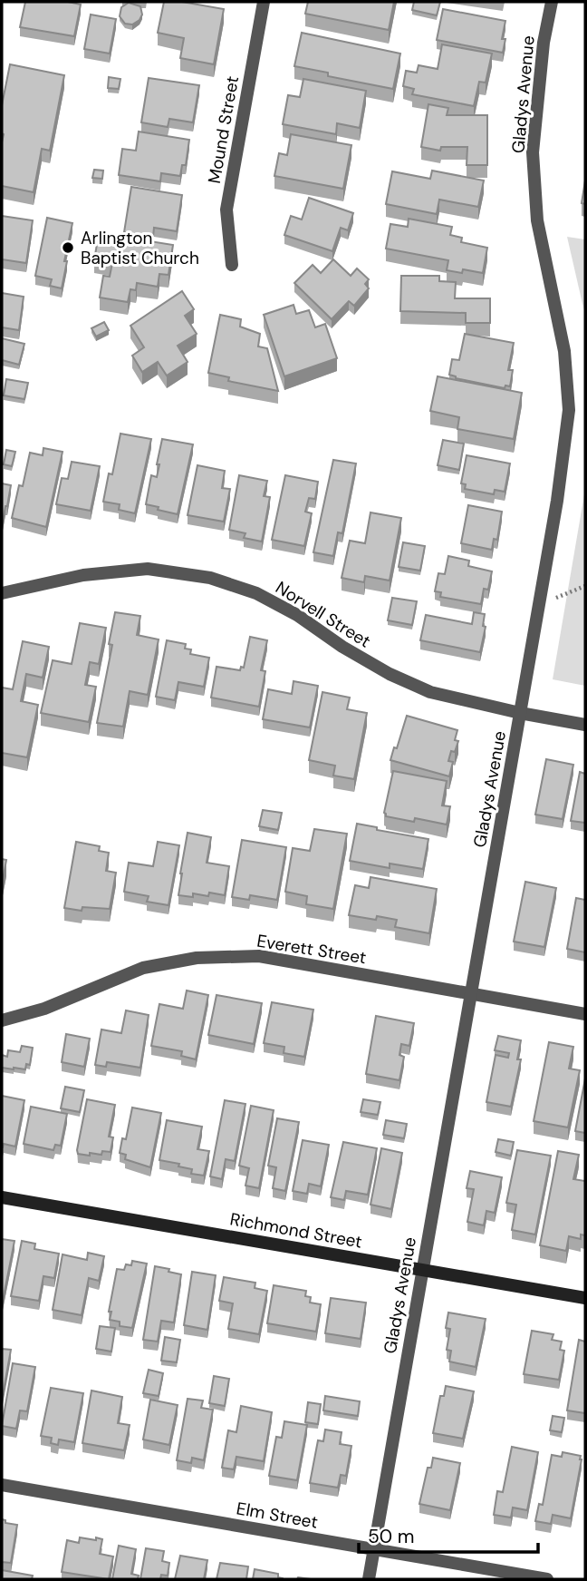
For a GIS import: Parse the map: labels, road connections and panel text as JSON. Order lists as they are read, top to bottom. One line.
{"streets":{"street":["Gladys Avenue","Mound Street","Norvell Street","Everett Street","Richmond Street","Elm Street"]},"crossings":[["Gladys Avenue","Norvell Street"],["Gladys Avenue","Everett Street"],["Gladys Avenue","Richmond Street"],["Gladys Avenue","Elm Street"]],"places":["Arlington Baptist Church"],"scale_bar":"50 m"}
